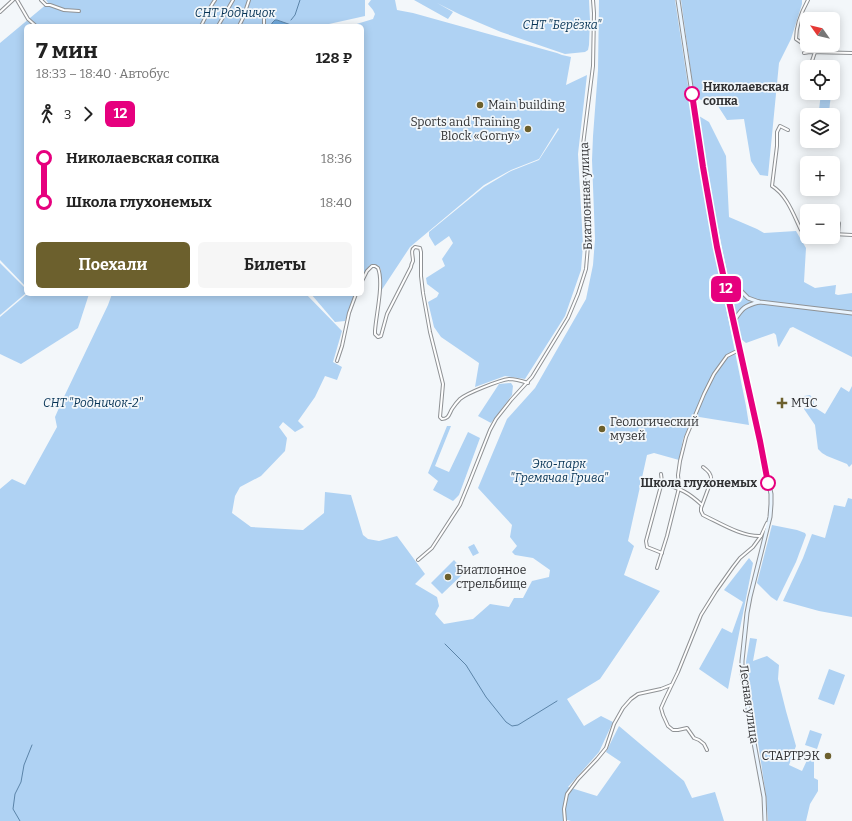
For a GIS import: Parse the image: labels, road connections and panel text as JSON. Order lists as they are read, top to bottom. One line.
{"streets":{"main road":["Лесная улица"],"street":["Биатлонная улица"]},"parks":["СНТ Родничок","СНТ \"Берёзка\"","СНТ \"Родничок-2\"","Эко-парк \"Гремячая Грива\""],"places":{"other":["Николаевская сопка","Main building","Sports and Training Block «Gorny»","Геологический музей","Школа глухонемых","Биатлонное стрельбище","СТАРТРЭК"],"health":["МЧС"]},"lines":["bus line 12"],"north":"top left","page":{"on_map":"12","map_buttons":["+","−"],"heading":["7 мин","18:33 – 18:40 · Автобус","128 ₽"],"legs":["3","12"],"list":[{"name":"Николаевская сопка","value":"18:36"},{"name":"Школа глухонемых","value":"18:40"}],"buttons":["Поехали","Билеты"]}}
